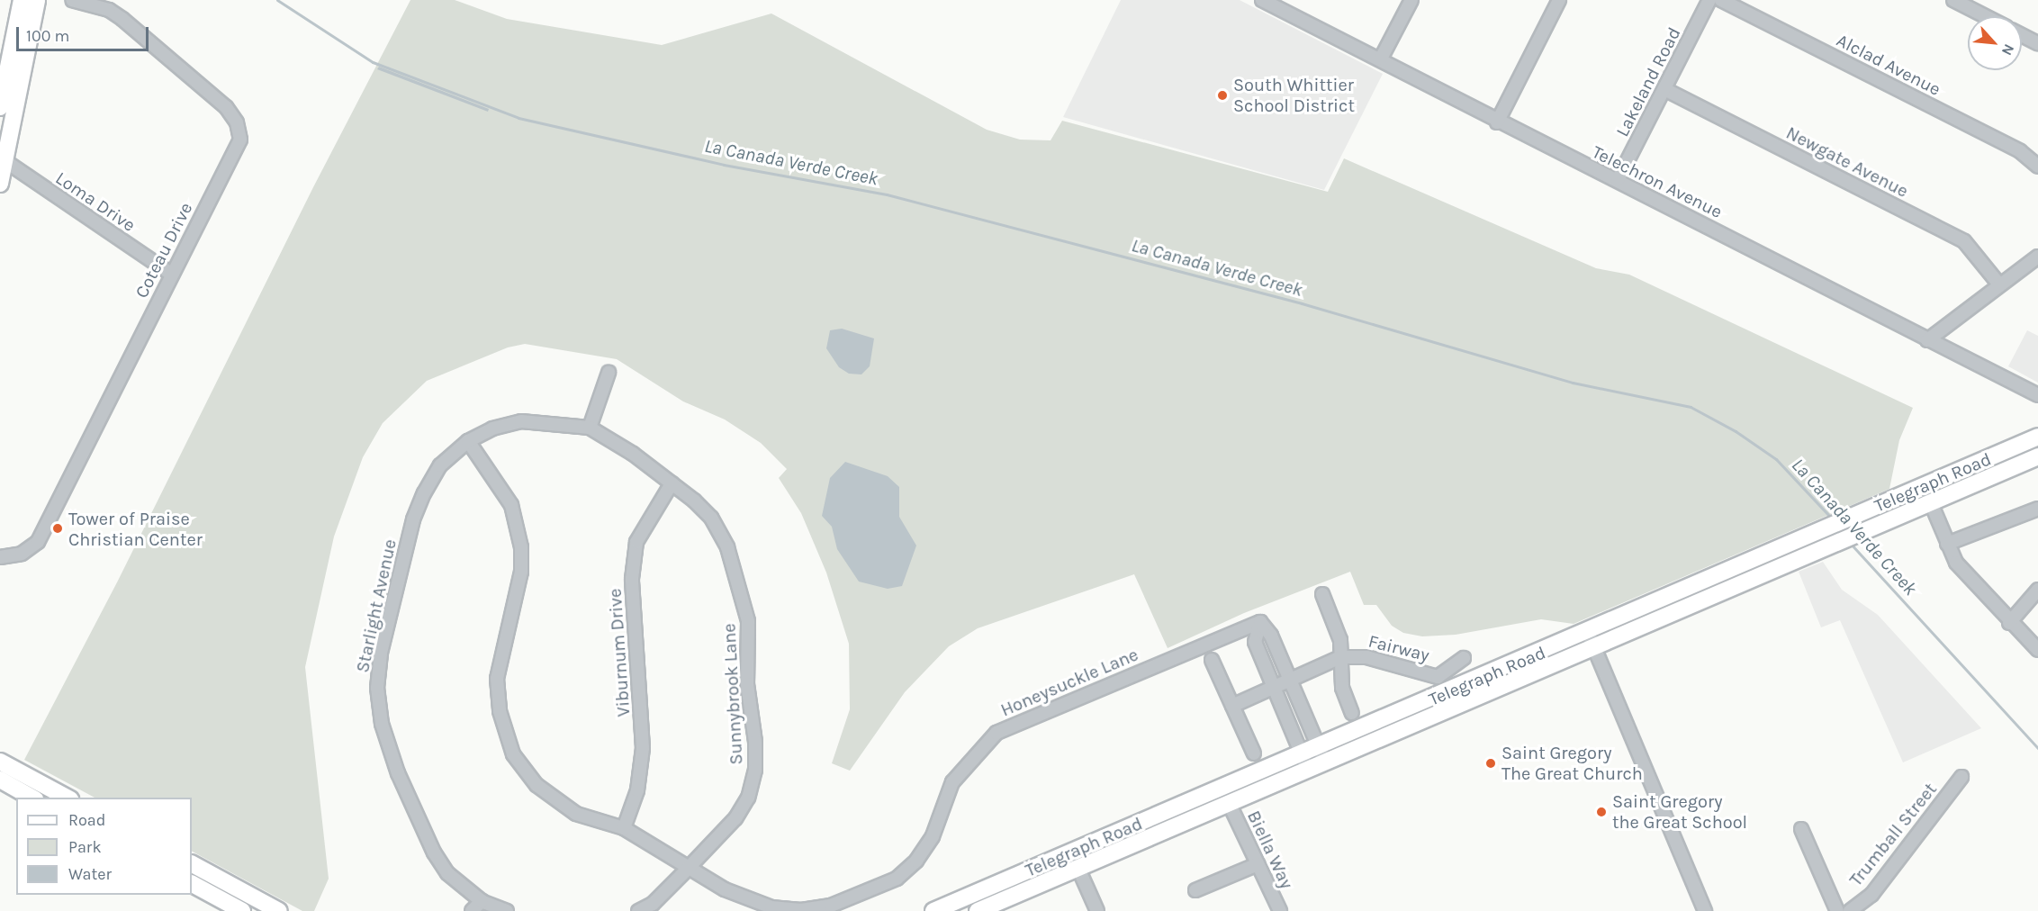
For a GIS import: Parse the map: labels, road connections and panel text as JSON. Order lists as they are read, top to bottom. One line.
{"streets":{"main road":["Telegraph Road"],"street":["Alclad Avenue","Lakeland Road","Newgate Avenue","Telechron Avenue","Loma Drive","Coteau Drive","Starlight Avenue","Fairway","Viburnum Drive","Honeysuckle Lane","Sunnybrook Lane","Trumball Street","Biella Way"]},"crossings":[["Lakeland Road","Newgate Avenue"],["Lakeland Road","Telechron Avenue"],["Loma Drive","Coteau Drive"],["Telegraph Road","Biella Way"],["Starlight Avenue","Honeysuckle Lane"],["Starlight Avenue","Sunnybrook Lane"],["Viburnum Drive","Honeysuckle Lane"],["Viburnum Drive","Sunnybrook Lane"],["Honeysuckle Lane","Sunnybrook Lane"]],"water":["La Canada Verde Creek"],"places":["South Whittier School District","Tower of Praise Christian Center","Saint Gregory The Great Church","Saint Gregory the Great School"],"legend":["Road","Park","Water"],"scale_bar":"100 m","north":"bottom right"}
